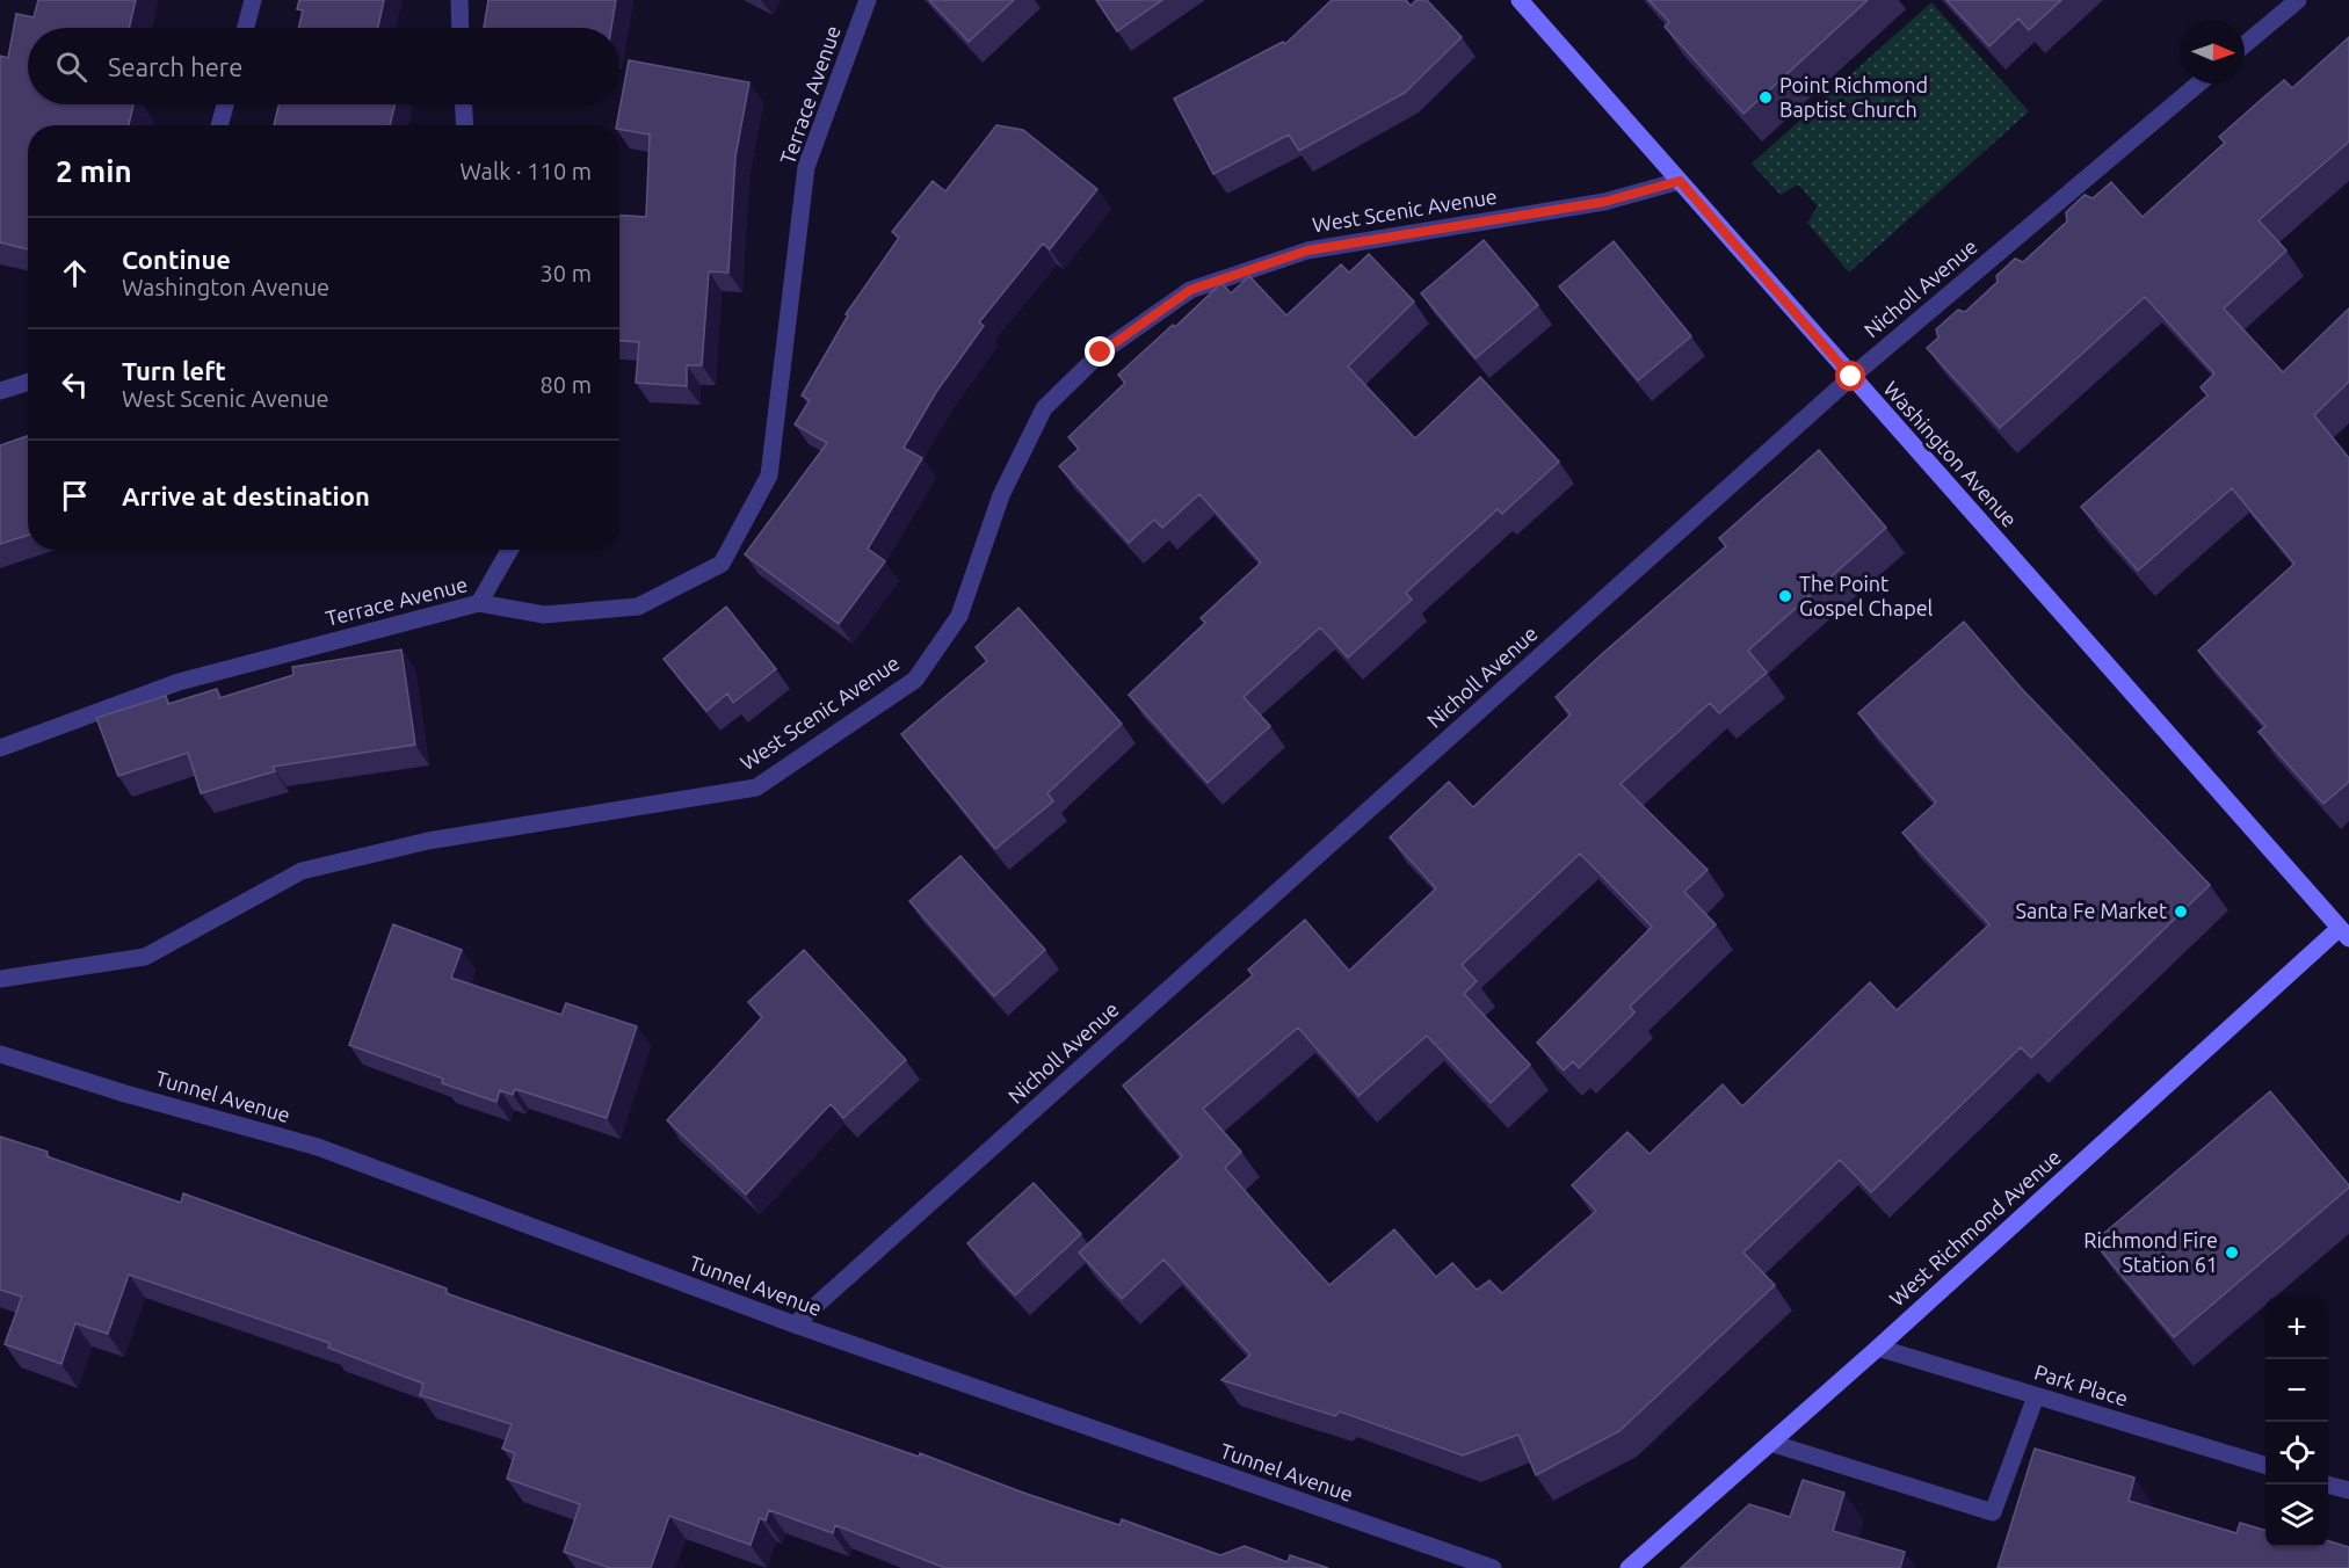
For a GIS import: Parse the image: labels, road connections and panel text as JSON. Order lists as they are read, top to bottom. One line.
{"streets":{"street":["Terrace Avenue","West Scenic Avenue","Nicholl Avenue","Washington Avenue","Tunnel Avenue","West Richmond Avenue","Park Place"]},"crossings":[["West Scenic Avenue","Washington Avenue"],["Nicholl Avenue","Washington Avenue"],["Nicholl Avenue","Tunnel Avenue"],["Washington Avenue","West Richmond Avenue"],["West Richmond Avenue","Park Place"]],"places":["Point Richmond Baptist Church","The Point Gospel Chapel","Santa Fe Market","Richmond Fire Station 61"],"north":"right","page":{"search":"Search here","heading":["2 min","Walk · 110 m"],"list":[["Continue","Washington Avenue","30 m"],["Turn left","West Scenic Avenue","80 m"],"Arrive at destination"],"map_buttons":["+","−"]}}
